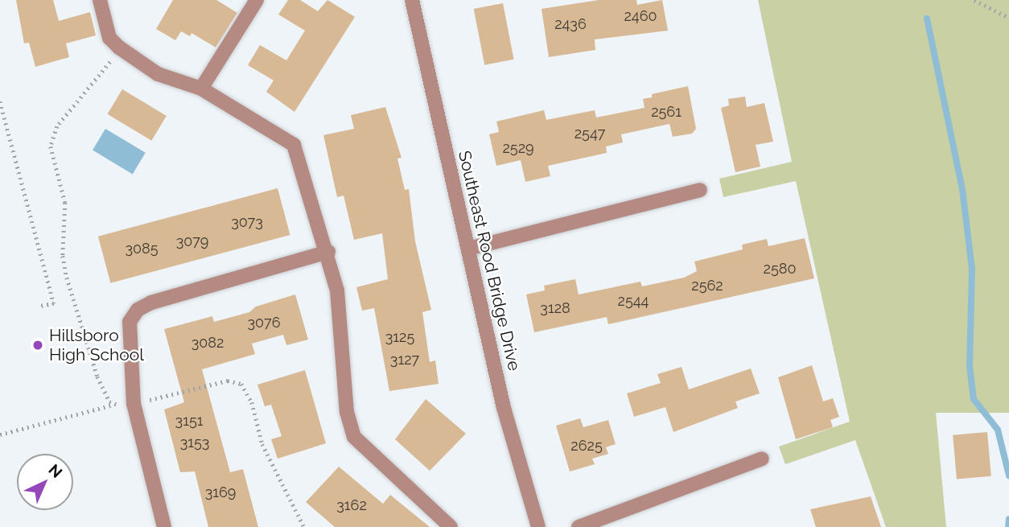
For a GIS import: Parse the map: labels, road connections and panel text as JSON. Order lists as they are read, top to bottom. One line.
{"streets":{"street":["Southeast Rood Bridge Drive"]},"places":["Hillsboro High School"],"house_numbers":["2460","2436","2561","2547","2529","3073","3079","3085","2580","2562","2544","3128","3076","3125","3082","3127","3151","3153","2625","3169","3162"],"north":"top right"}
